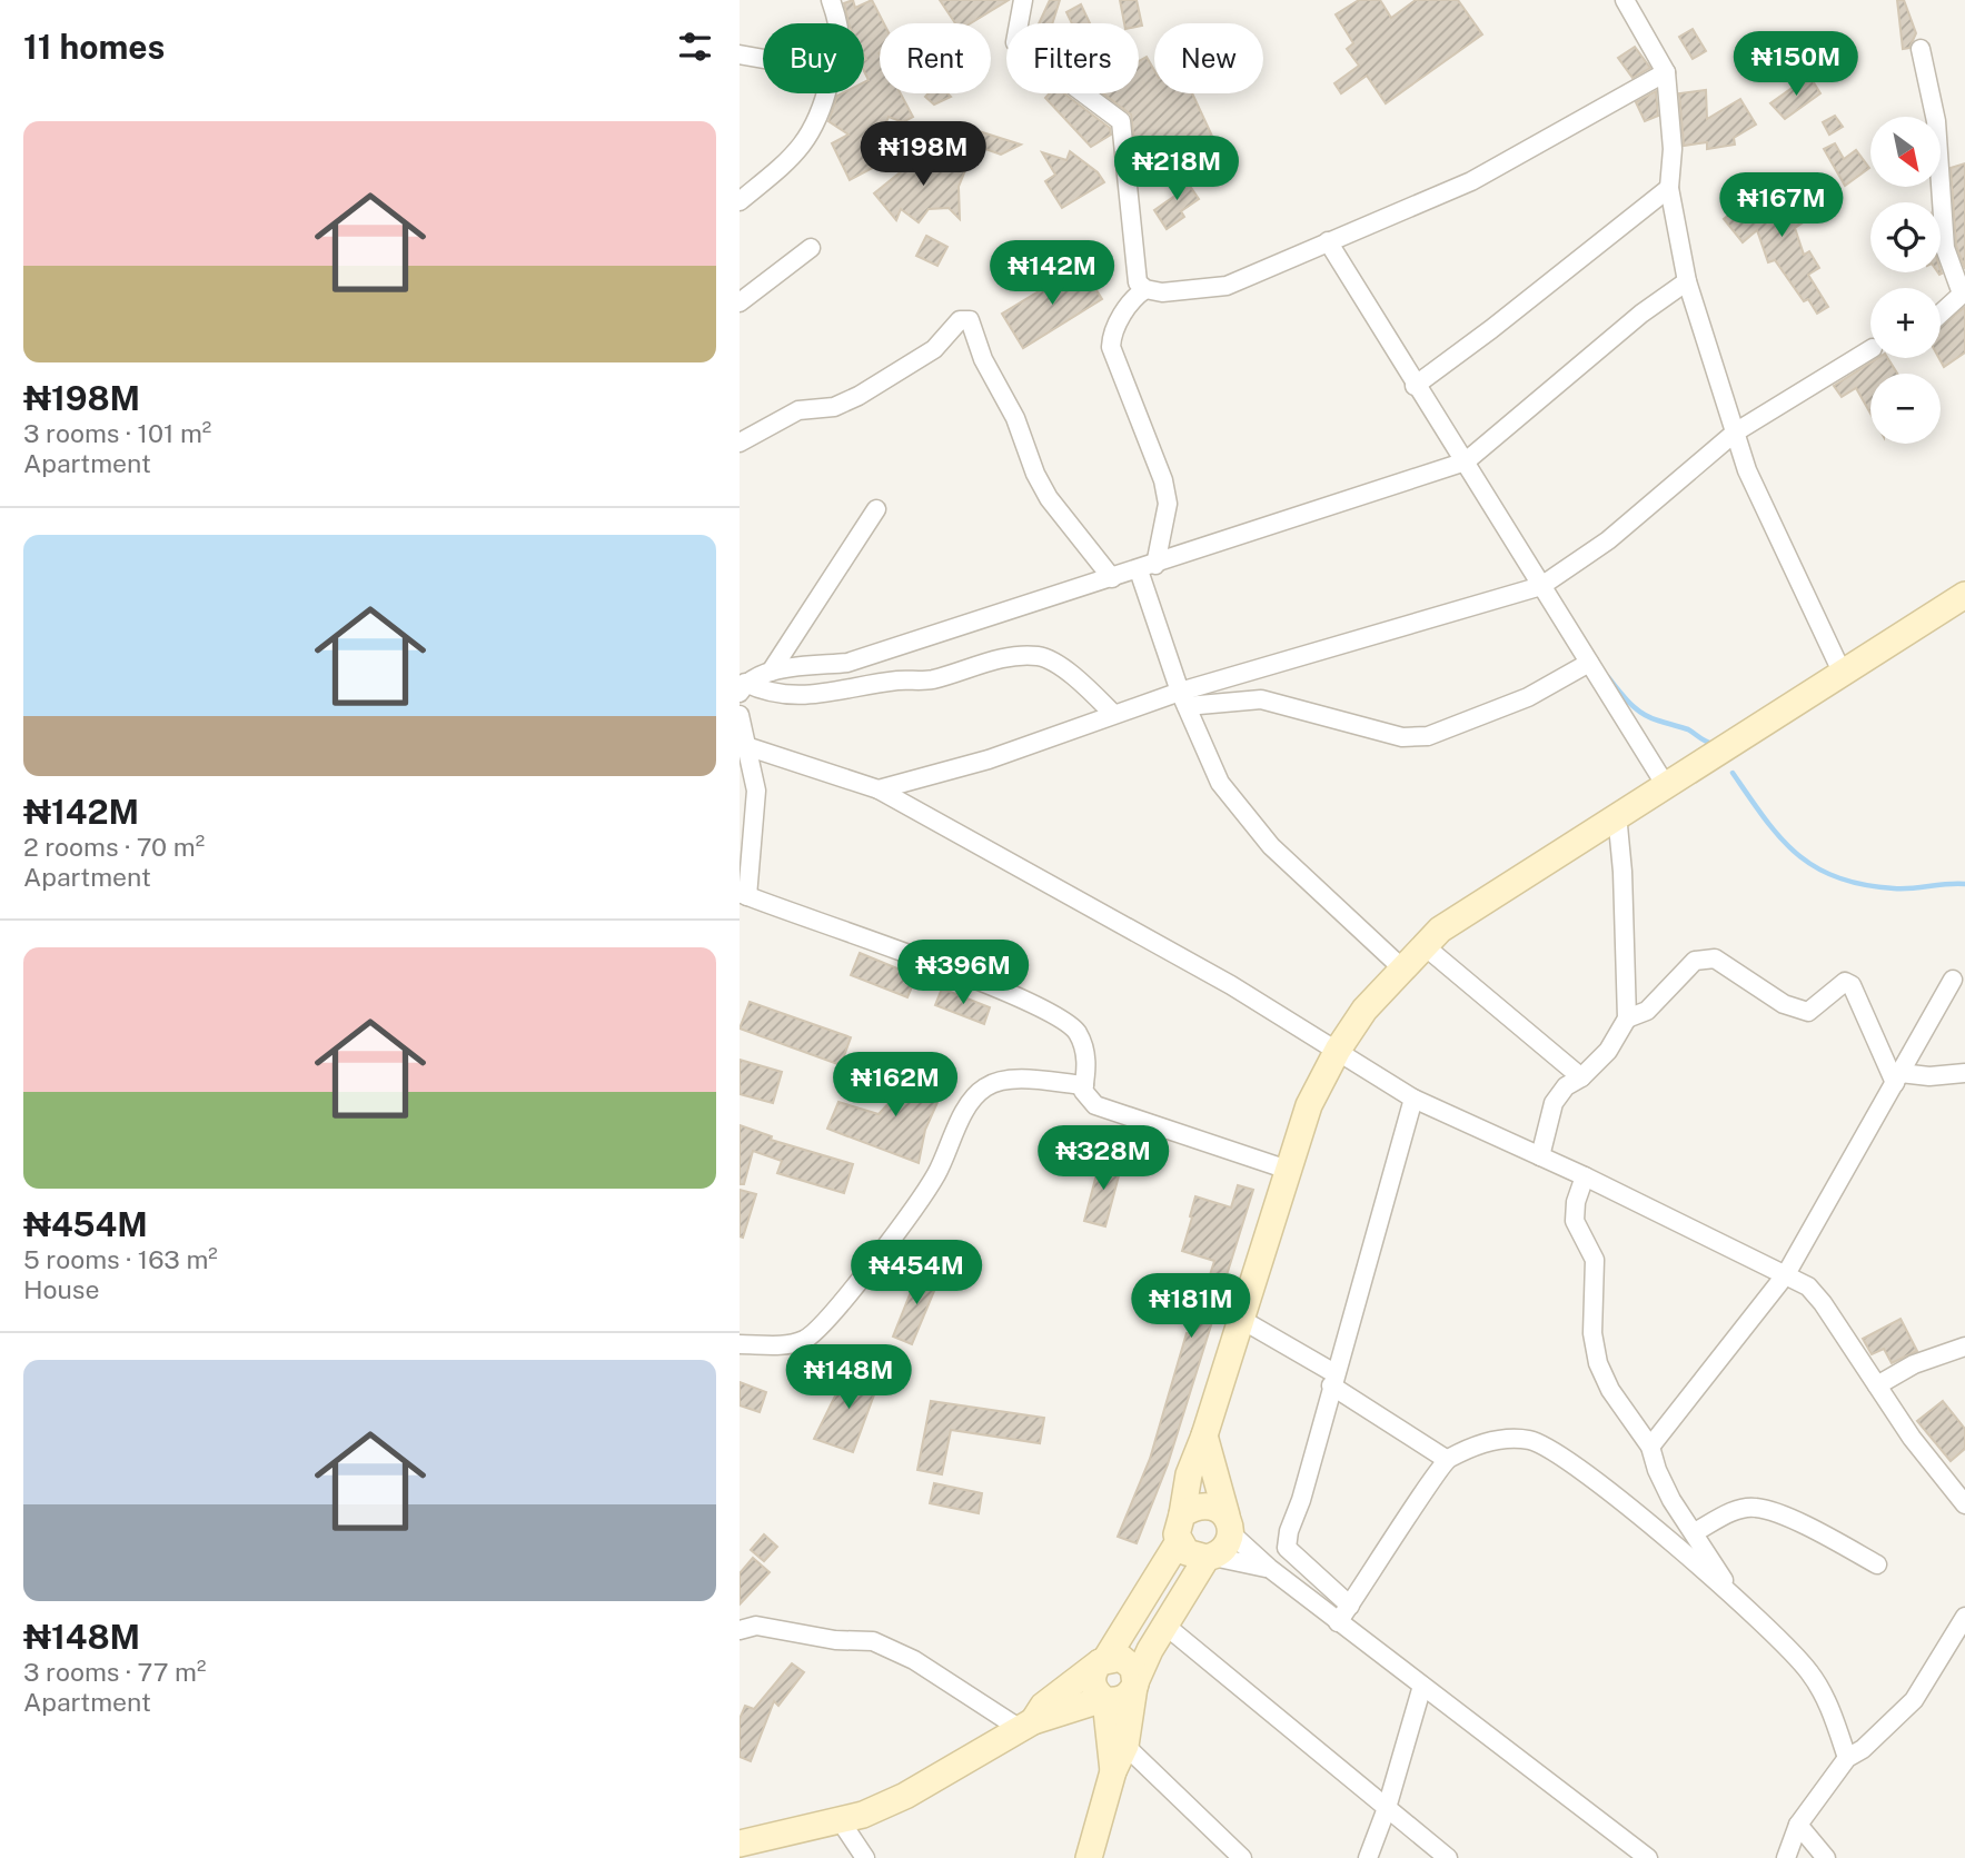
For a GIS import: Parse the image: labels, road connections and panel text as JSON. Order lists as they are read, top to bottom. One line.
{"north":"bottom right","page":{"heading":"11 homes","chip":["Buy","Rent","Filters","New"],"price":["₦150M","₦198M","₦218M","₦167M","₦142M","₦396M","₦162M","₦328M","₦454M","₦181M","₦148M"],"list":[{"name":"₦198M","note":"3 rooms · 101 m² · Apartment"},{"name":"₦142M","note":"2 rooms · 70 m² · Apartment"},{"name":"₦454M","note":"5 rooms · 163 m² · House"},{"name":"₦148M","note":"3 rooms · 77 m² · Apartment"}],"map_buttons":["+","−"]}}
